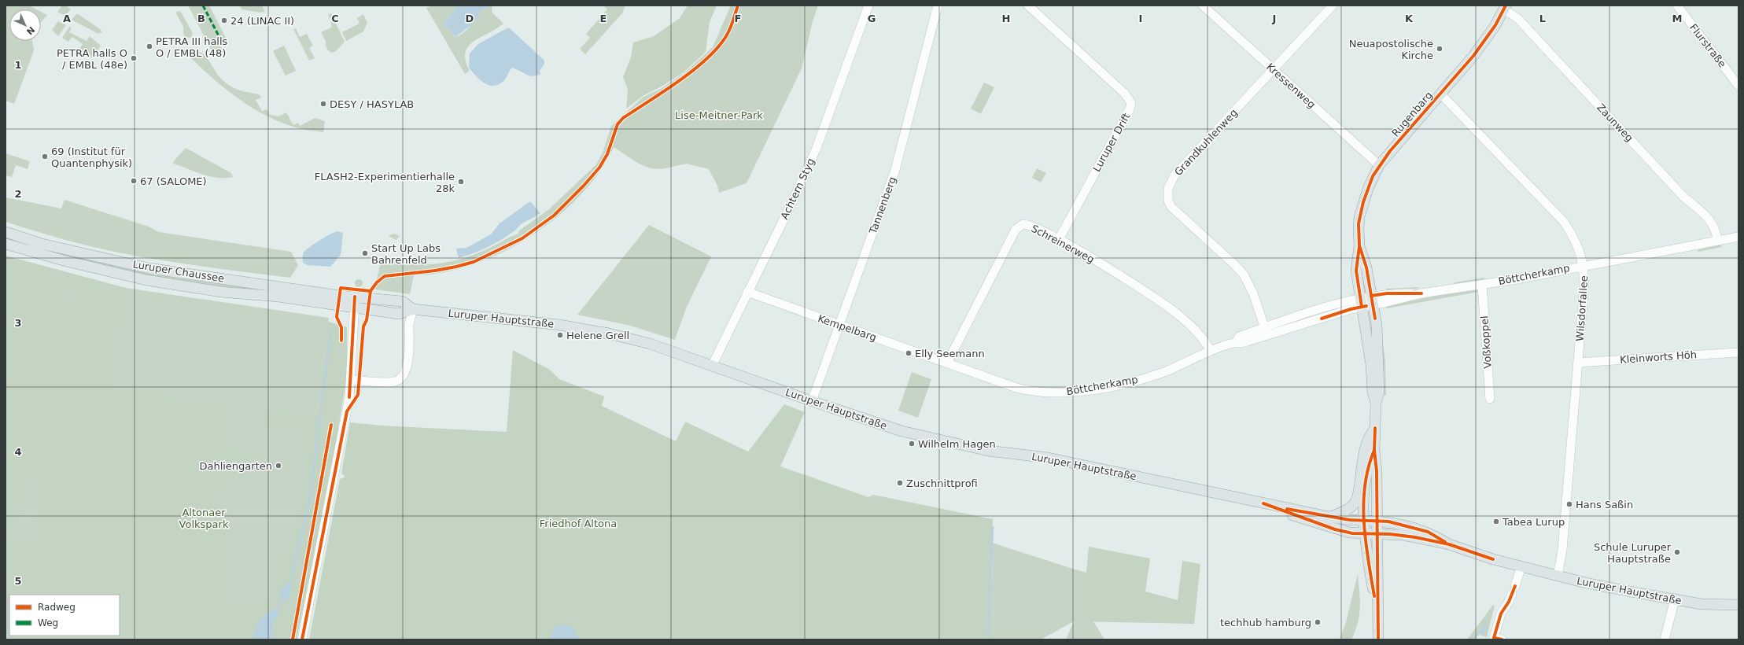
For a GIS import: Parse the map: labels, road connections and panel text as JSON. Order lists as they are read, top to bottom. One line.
{"streets":{"main road":["Rugenbarg","Luruper Chaussee","Luruper Hauptstraße"],"street":["Flurstraße","Kressenweg","Zaunweg","Luruper Drift","Grandkuhlenweg","Achtern Styg","Tannenberg","Schreinerweg","Böttcherkamp","Wilsdorfallee","Kempelbarg","Voßkoppel","Kleinworts Höh"]},"crossings":[["Kressenweg","Rugenbarg"],["Kressenweg","Grandkuhlenweg"],["Rugenbarg","Zaunweg"],["Rugenbarg","Böttcherkamp"],["Rugenbarg","Wilsdorfallee"],["Rugenbarg","Luruper Hauptstraße"],["Zaunweg","Böttcherkamp"],["Luruper Drift","Schreinerweg"],["Grandkuhlenweg","Böttcherkamp"],["Achtern Styg","Luruper Hauptstraße"],["Achtern Styg","Kempelbarg"],["Tannenberg","Luruper Hauptstraße"],["Tannenberg","Kempelbarg"],["Schreinerweg","Böttcherkamp"],["Schreinerweg","Kempelbarg"],["Luruper Chaussee","Luruper Hauptstraße"],["Böttcherkamp","Wilsdorfallee"],["Böttcherkamp","Kempelbarg"],["Böttcherkamp","Voßkoppel"],["Wilsdorfallee","Luruper Hauptstraße"],["Wilsdorfallee","Kleinworts Höh"]],"parks":["Lise-Meitner-Park","Altonaer Volkspark","Friedhof Altona"],"places":["24 (LINAC II)","PETRA III halls O / EMBL (48)","Neuapostolische Kirche","PETRA halls O / EMBL (48e)","DESY / HASYLAB","69 (Institut für Quantenphysik)","67 (SALOME)","FLASH2-Experimentierhalle 28k","Start Up Labs Bahrenfeld","Helene Grell","Elly Seemann","Wilhelm Hagen","Dahliengarten","Zuschnittprofi","Hans Saßin","Tabea Lurup","Schule Luruper Hauptstraße","techhub hamburg"],"legend":["Radweg","Weg"],"north":"bottom right","grid":{"columns":["A","B","C","D","E","F","G","H","I","J","K","L","M"],"rows":["1","2","3","4","5"]}}
